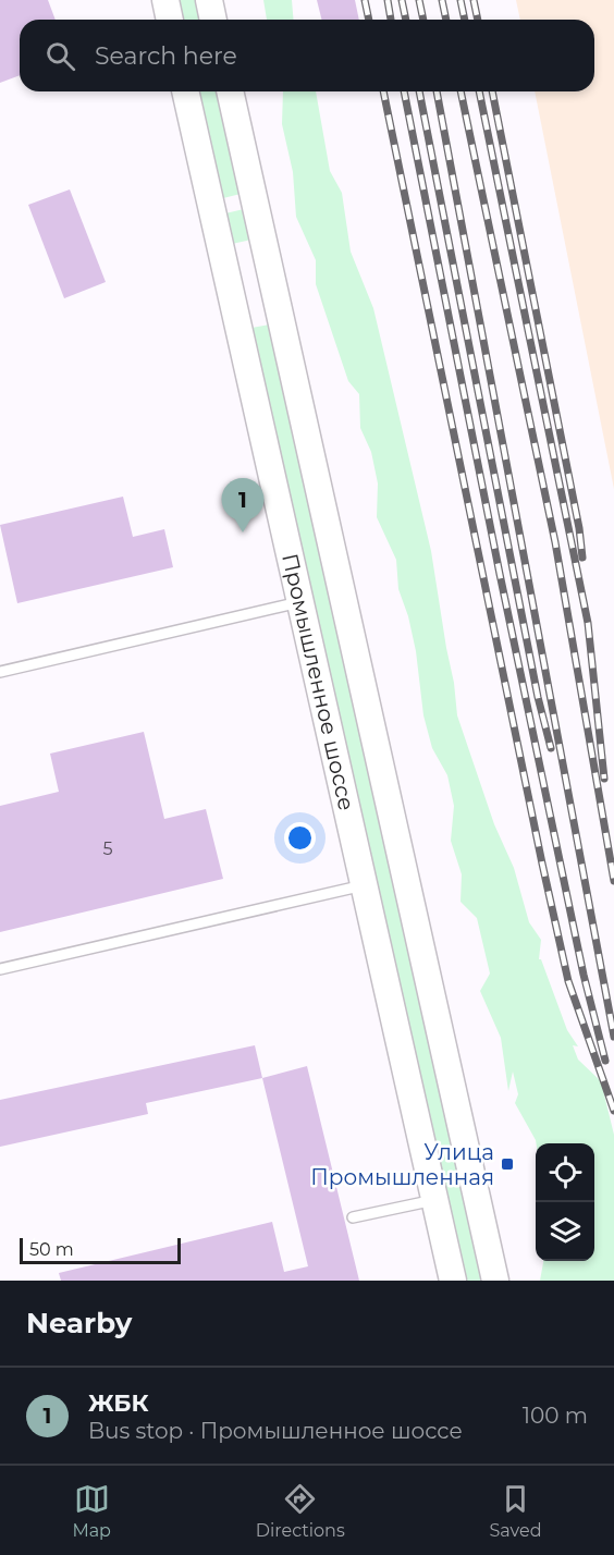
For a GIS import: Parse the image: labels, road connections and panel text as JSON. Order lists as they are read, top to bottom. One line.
{"streets":{"main road":["Промышленное шоссе"]},"places":{"transit":["Улица Промышленная"]},"house_numbers":["5"],"scale_bar":"50 m","page":{"search":"Search here","pins":"1","scale":"50 m","heading":"Nearby","list":[{"mark":"1","name":"ЖБК","note":"Bus stop · Промышленное шоссе","value":"100 m"}],"nav":["Map","Directions","Saved"]}}
